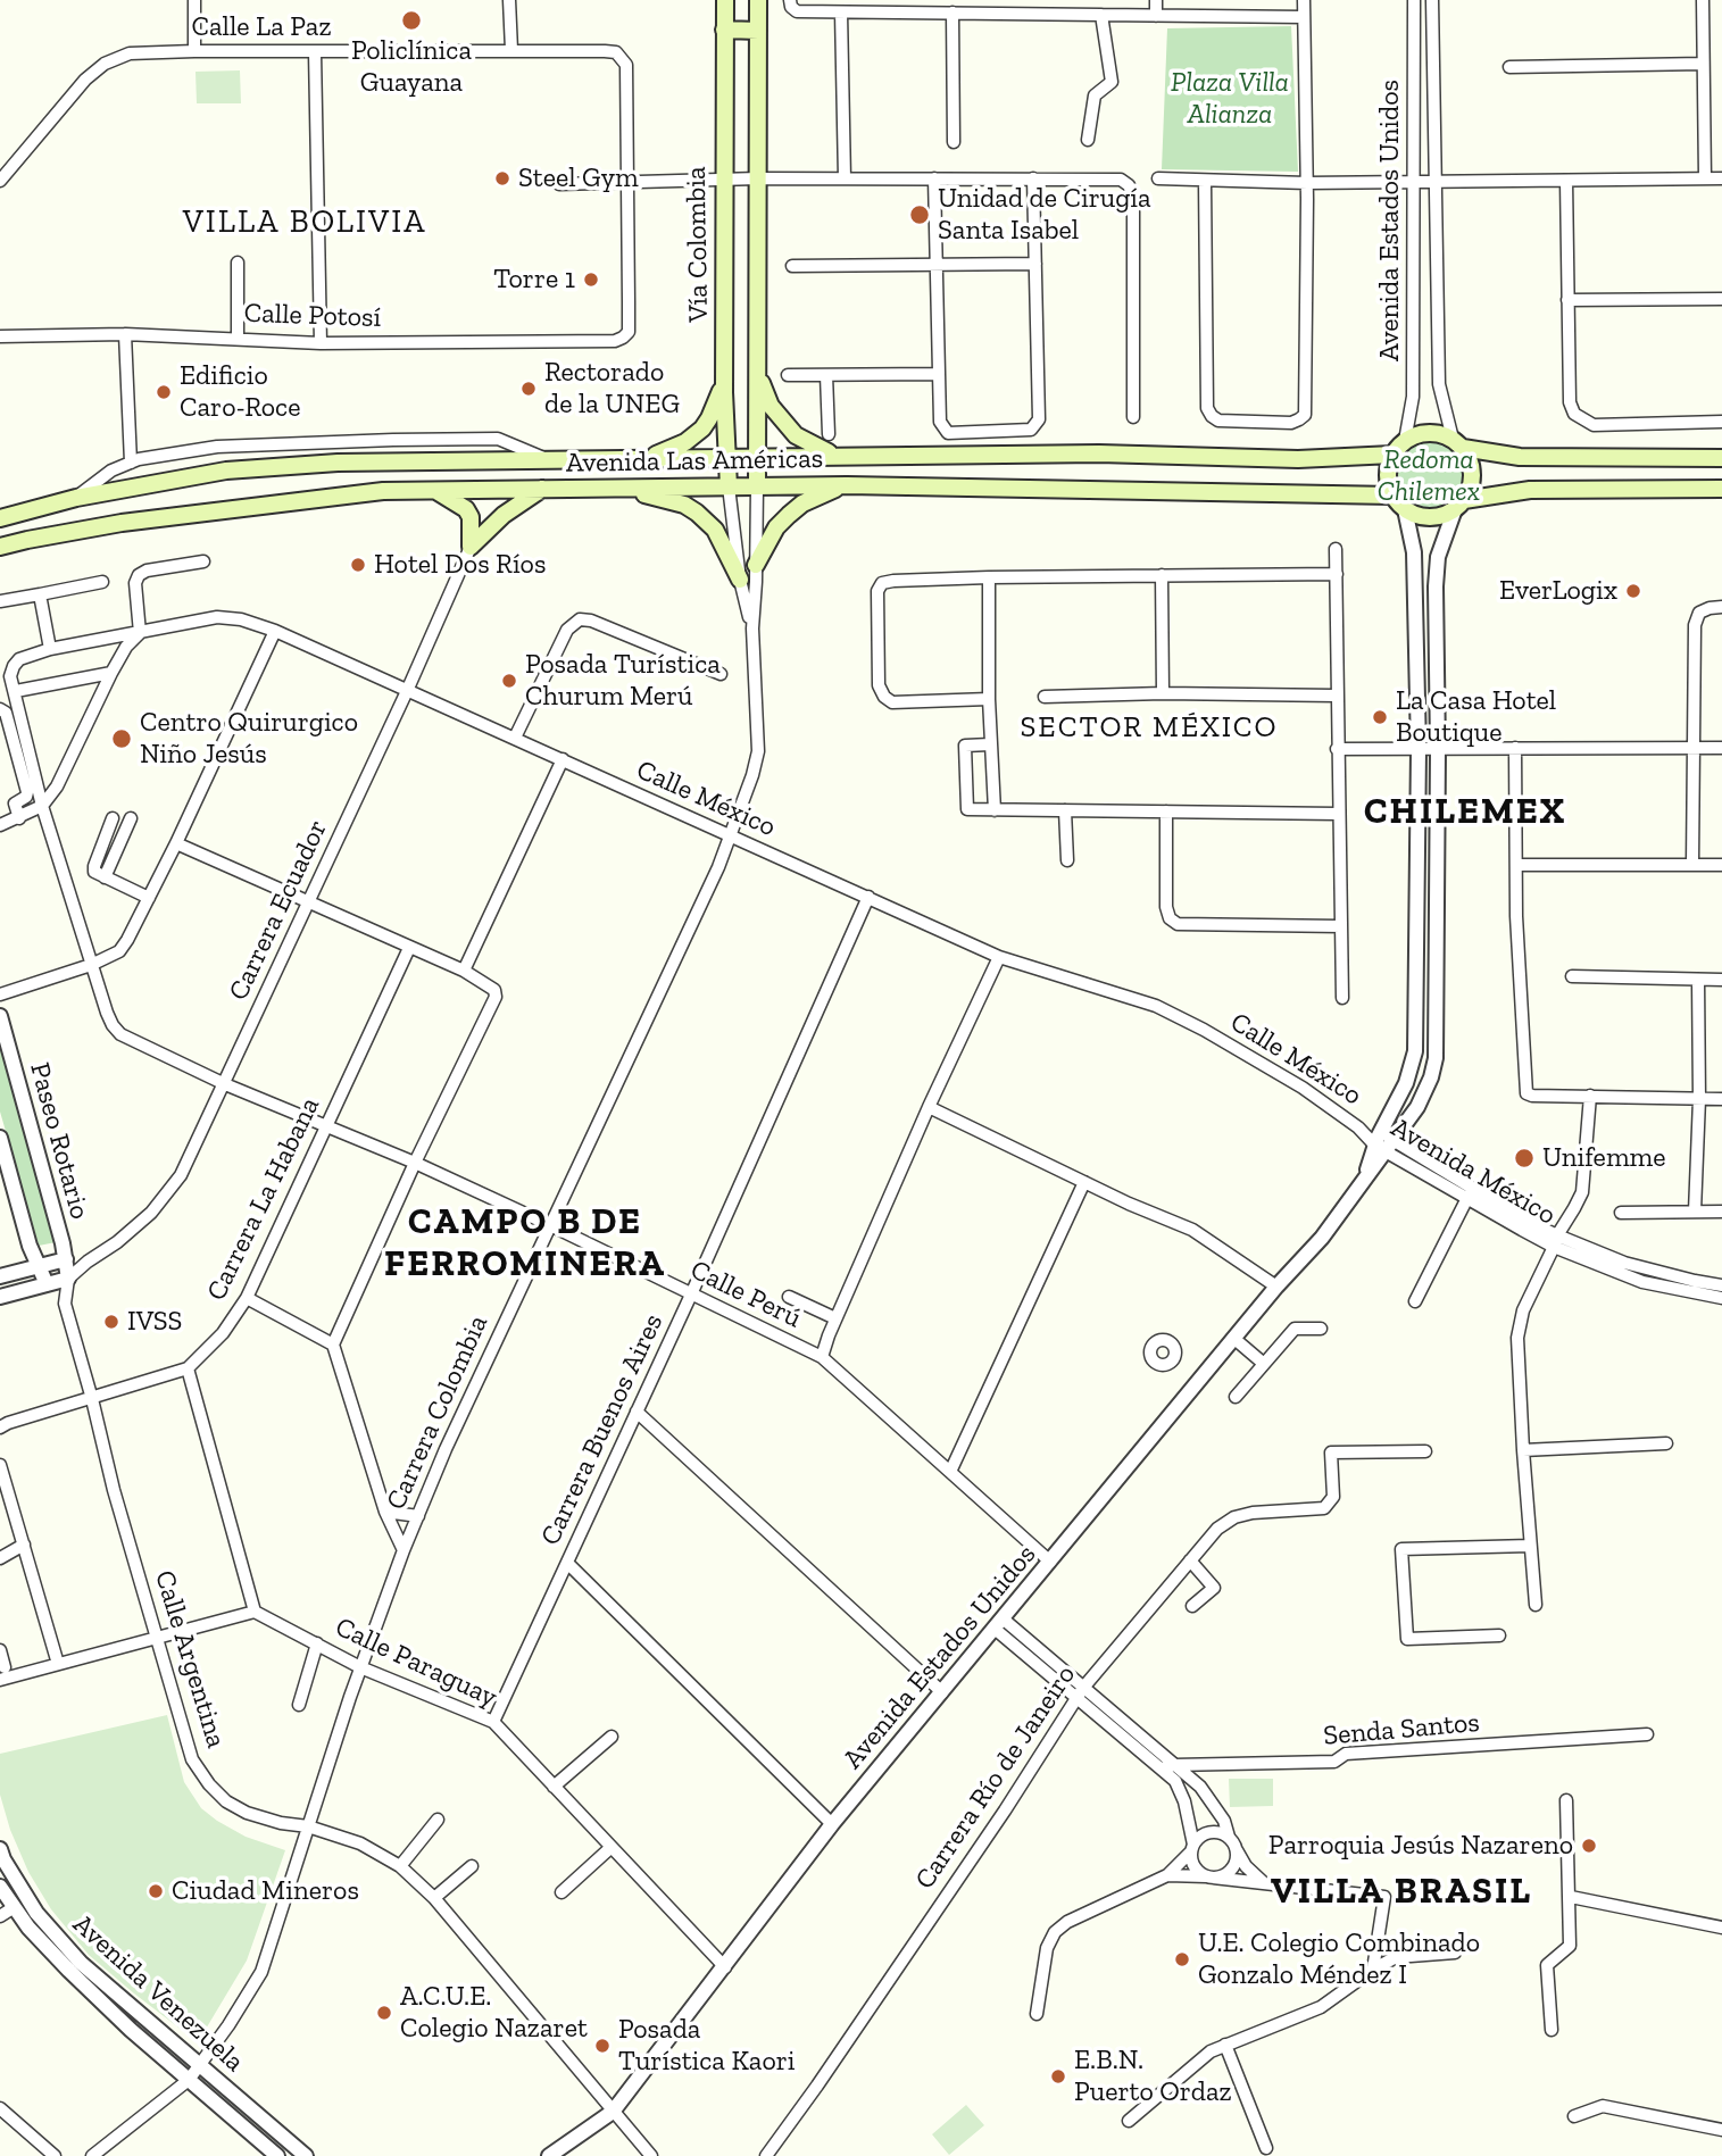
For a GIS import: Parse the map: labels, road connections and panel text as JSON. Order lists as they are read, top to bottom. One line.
{"streets":{"main road":["Vía Colombia","Avenida Las Américas"],"street":["Calle La Paz","Avenida Estados Unidos","Calle Potosí","Calle México","Carrera Ecuador","Paseo Rotario","Avenida México","Carrera La Habana","Calle Perú","Carrera Colombia","Carrera Buenos Aires","Calle Argentina","Calle Paraguay","Senda Santos","Carrera Río de Janeiro","Avenida Venezuela"]},"crossings":[["Calle La Paz","Calle Potosí"],["Avenida Estados Unidos","Avenida Las Américas"],["Avenida Estados Unidos","Avenida México"],["Avenida Estados Unidos","Calle Perú"],["Avenida Estados Unidos","Calle Argentina"],["Avenida Estados Unidos","Calle Paraguay"],["Vía Colombia","Avenida Las Américas"],["Vía Colombia","Carrera Colombia"],["Avenida Las Américas","Carrera Colombia"],["Calle México","Carrera Ecuador"],["Calle México","Avenida México"],["Calle México","Carrera Colombia"],["Calle México","Carrera Buenos Aires"],["Carrera Ecuador","Paseo Rotario"],["Carrera Ecuador","Calle Perú"],["Carrera Ecuador","Calle Argentina"],["Paseo Rotario","Calle Argentina"],["Carrera La Habana","Calle Perú"],["Carrera La Habana","Calle Argentina"],["Calle Perú","Carrera Colombia"],["Calle Perú","Carrera Buenos Aires"],["Carrera Colombia","Calle Argentina"],["Carrera Colombia","Calle Paraguay"],["Carrera Colombia","Avenida Venezuela"],["Carrera Buenos Aires","Calle Paraguay"]],"districts":["VILLA BOLIVIA","SECTOR MÉXICO","CHILEMEX","CAMPO B DE FERROMINERA","VILLA BRASIL"],"parks":["Plaza Villa Alianza","Redoma Chilemex"],"places":["Policlínica Guayana","Steel Gym","Unidad de Cirugía Santa Isabel","Torre 1","Rectorado de la UNEG","Edificio Caro-Roce","Hotel Dos Ríos","EverLogix","Posada Turística Churum Merú","La Casa Hotel Boutique","Centro Quirurgico Niño Jesús","Unifemme","IVSS","Parroquia Jesús Nazareno","Ciudad Mineros","U.E. Colegio Combinado Gonzalo Méndez I","A.C.U.E. Colegio Nazaret","Posada Turística Kaori","E.B.N. Puerto Ordaz"]}
